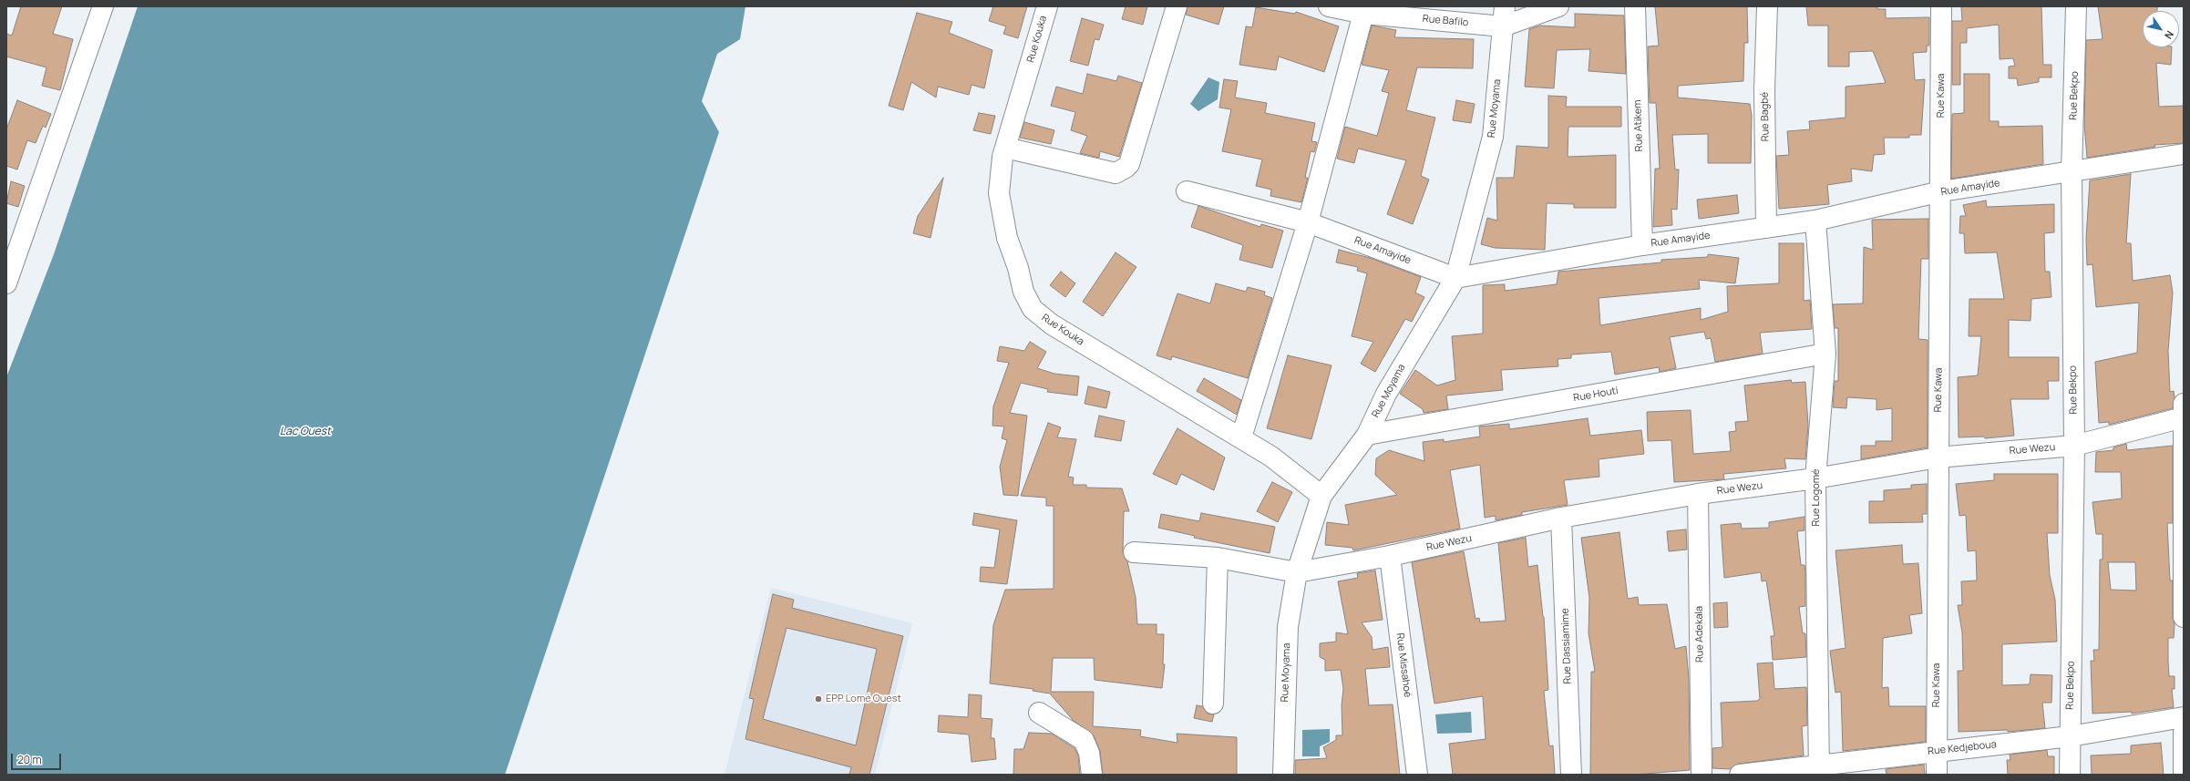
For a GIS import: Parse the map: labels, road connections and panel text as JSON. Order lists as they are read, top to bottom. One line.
{"streets":{"street":["Rue Bafilo","Rue Kouka","Rue Kawa","Rue Bekpo","Rue Moyama","Rue Bagbé","Rue Atikem","Rue Amayide","Rue Houti","Rue Wezu","Rue Logomé","Rue Adekala","Rue Dassiamime","Rue Missahoé","Rue Kedjeboua"]},"crossings":[["Rue Bafilo","Rue Moyama"],["Rue Kouka","Rue Moyama"],["Rue Kawa","Rue Amayide"],["Rue Kawa","Rue Wezu"],["Rue Kawa","Rue Kedjeboua"],["Rue Bekpo","Rue Amayide"],["Rue Bekpo","Rue Wezu"],["Rue Bekpo","Rue Kedjeboua"],["Rue Moyama","Rue Amayide"],["Rue Moyama","Rue Houti"],["Rue Moyama","Rue Wezu"],["Rue Bagbé","Rue Amayide"],["Rue Atikem","Rue Amayide"],["Rue Amayide","Rue Logomé"],["Rue Houti","Rue Logomé"],["Rue Wezu","Rue Logomé"],["Rue Wezu","Rue Adekala"],["Rue Wezu","Rue Dassiamime"],["Rue Wezu","Rue Missahoé"],["Rue Logomé","Rue Kedjeboua"]],"water":["Lac Ouest"],"places":["EPP Lomé Ouest"],"scale_bar":"20 m","north":"bottom right"}
